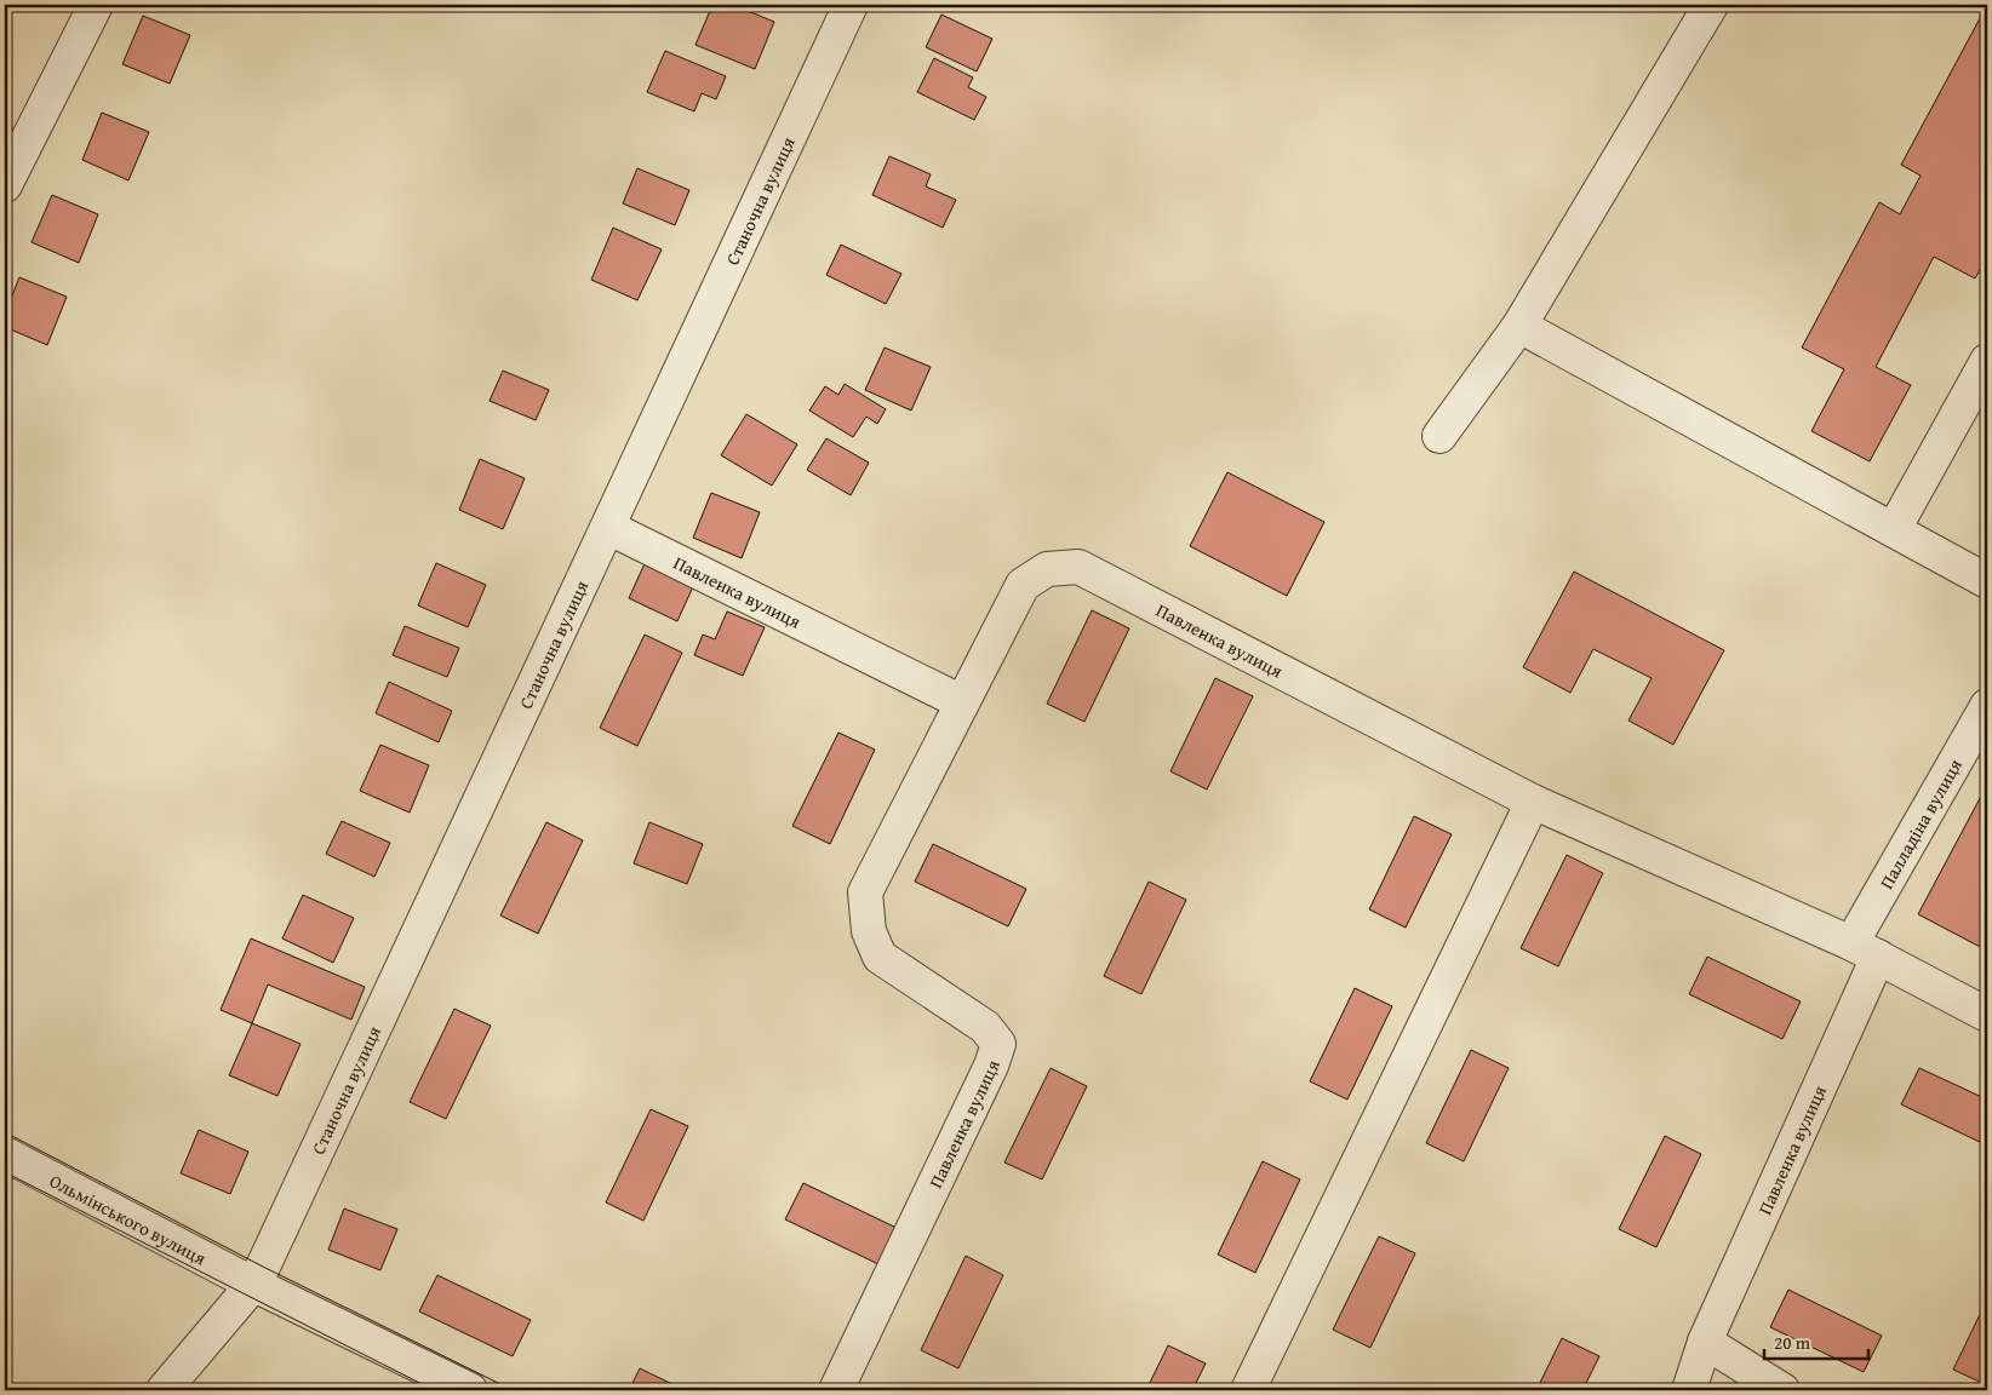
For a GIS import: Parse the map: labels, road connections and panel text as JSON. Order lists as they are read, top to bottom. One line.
{"streets":{"street":["Станочна вулиця","Павленка вулиця","Палладіна вулиця","Ольмінського вулиця"]},"crossings":[["Станочна вулиця","Павленка вулиця"],["Станочна вулиця","Ольмінського вулиця"],["Павленка вулиця","Палладіна вулиця"]],"scale_bar":"20 m"}
